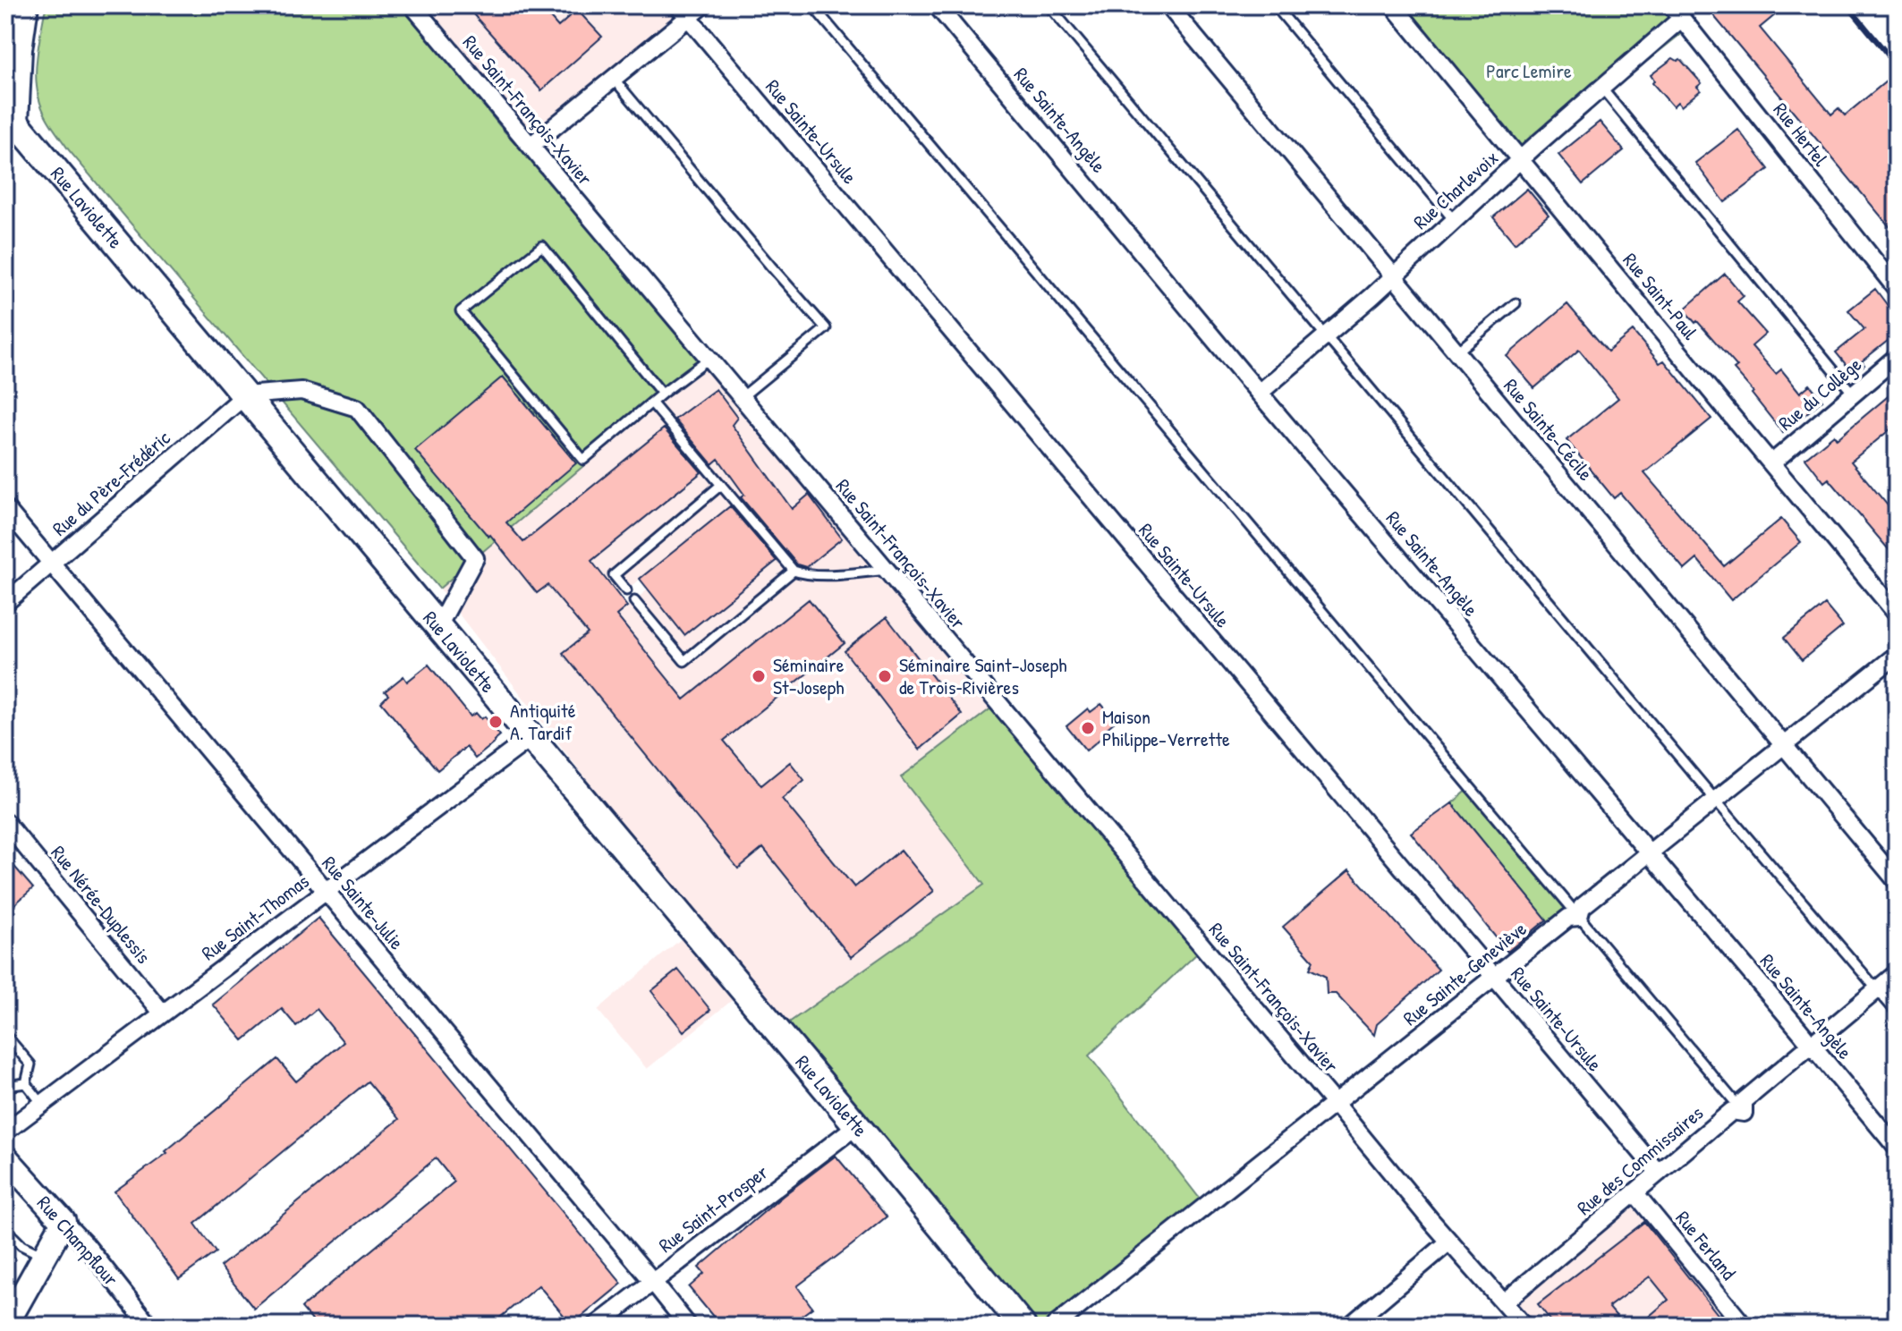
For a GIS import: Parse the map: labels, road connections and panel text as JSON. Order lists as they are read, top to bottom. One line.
{"streets":{"main road":["Rue Laviolette","Rue Champflour"],"street":["Rue Saint-François-Xavier","Rue Sainte-Angèle","Rue Sainte-Ursule","Rue Hertel","Rue Charlevoix","Rue Saint-Paul","Rue du Collège","Rue Sainte-Cécile","Rue du Père-Frédéric","Rue Sainte-Julie","Rue Nérée-Duplessis","Rue Saint-Thomas","Rue Sainte-Geneviève","Rue des Commissaires","Rue Saint-Prosper","Rue Ferland"]},"crossings":[["Rue Saint-François-Xavier","Rue Sainte-Geneviève"],["Rue Saint-François-Xavier","Rue des Commissaires"],["Rue Sainte-Angèle","Rue Charlevoix"],["Rue Sainte-Angèle","Rue Sainte-Geneviève"],["Rue Sainte-Ursule","Rue Sainte-Geneviève"],["Rue Sainte-Ursule","Rue des Commissaires"],["Rue Hertel","Rue Charlevoix"],["Rue Charlevoix","Rue Saint-Paul"],["Rue Charlevoix","Rue Sainte-Cécile"],["Rue Laviolette","Rue du Père-Frédéric"],["Rue Laviolette","Rue Saint-Thomas"],["Rue Laviolette","Rue Saint-Prosper"],["Rue Saint-Paul","Rue du Collège"],["Rue Sainte-Cécile","Rue Sainte-Geneviève"],["Rue du Père-Frédéric","Rue Sainte-Julie"],["Rue Sainte-Julie","Rue Saint-Thomas"],["Rue Sainte-Julie","Rue Saint-Prosper"],["Rue Nérée-Duplessis","Rue Saint-Thomas"],["Rue des Commissaires","Rue Ferland"]],"parks":["Parc Lemire"],"places":["Séminaire St-Joseph","Séminaire Saint-Joseph de Trois‑Rivières","Antiquité A. Tardif","Maison Philippe-Verrette"]}
